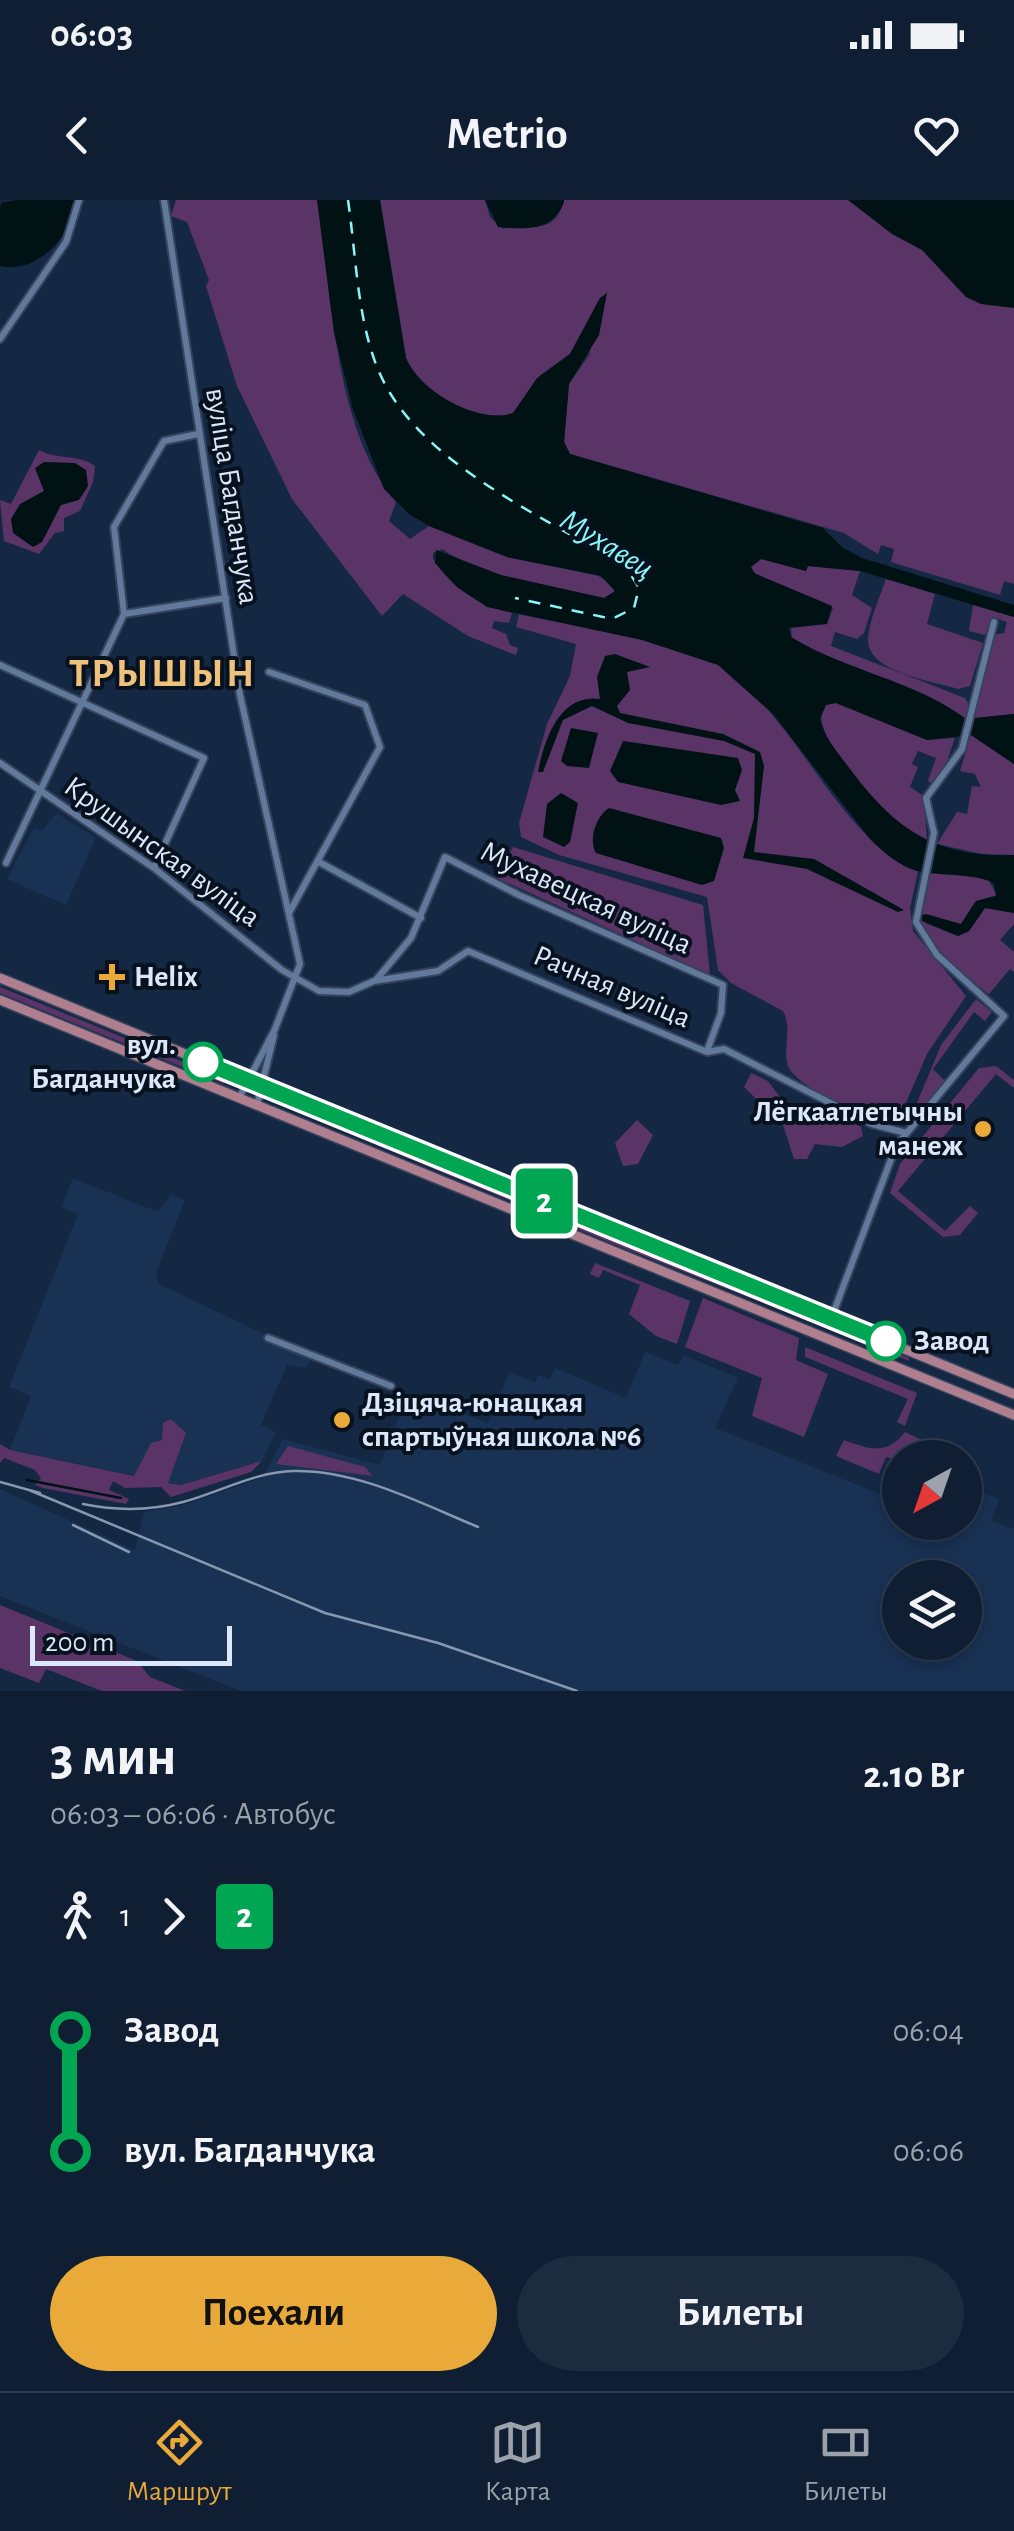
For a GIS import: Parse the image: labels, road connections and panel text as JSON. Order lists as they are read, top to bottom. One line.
{"streets":{"street":["вуліца Багданчука","Крушынская вуліца","Мухавецкая вуліца","Рачная вуліца"]},"crossings":[["вуліца Багданчука","Крушынская вуліца"],["вуліца Багданчука","Рачная вуліца"],["Крушынская вуліца","Рачная вуліца"],["Мухавецкая вуліца","Рачная вуліца"]],"districts":["ТРЫШЫН"],"water":["Мухавец"],"places":{"health":["Helix"],"other":["вул. Багданчука","Лёгкаатлетычны манеж","Завод","Дзіцяча-юнацкая спартыўная школа №6"]},"lines":["bus line 2"],"scale_bar":"200 m","north":"bottom left","page":{"status":"06:03","header":"Metrio","on_map":"2","scale":"200 m","heading":["3 мин","06:03 – 06:06 · Автобус","2.10 Br"],"legs":["1","2"],"list":[{"name":"Завод","value":"06:04"},{"name":"вул. Багданчука","value":"06:06"}],"buttons":["Поехали","Билеты"],"tabs":["Маршрут","Карта","Билеты"]}}
